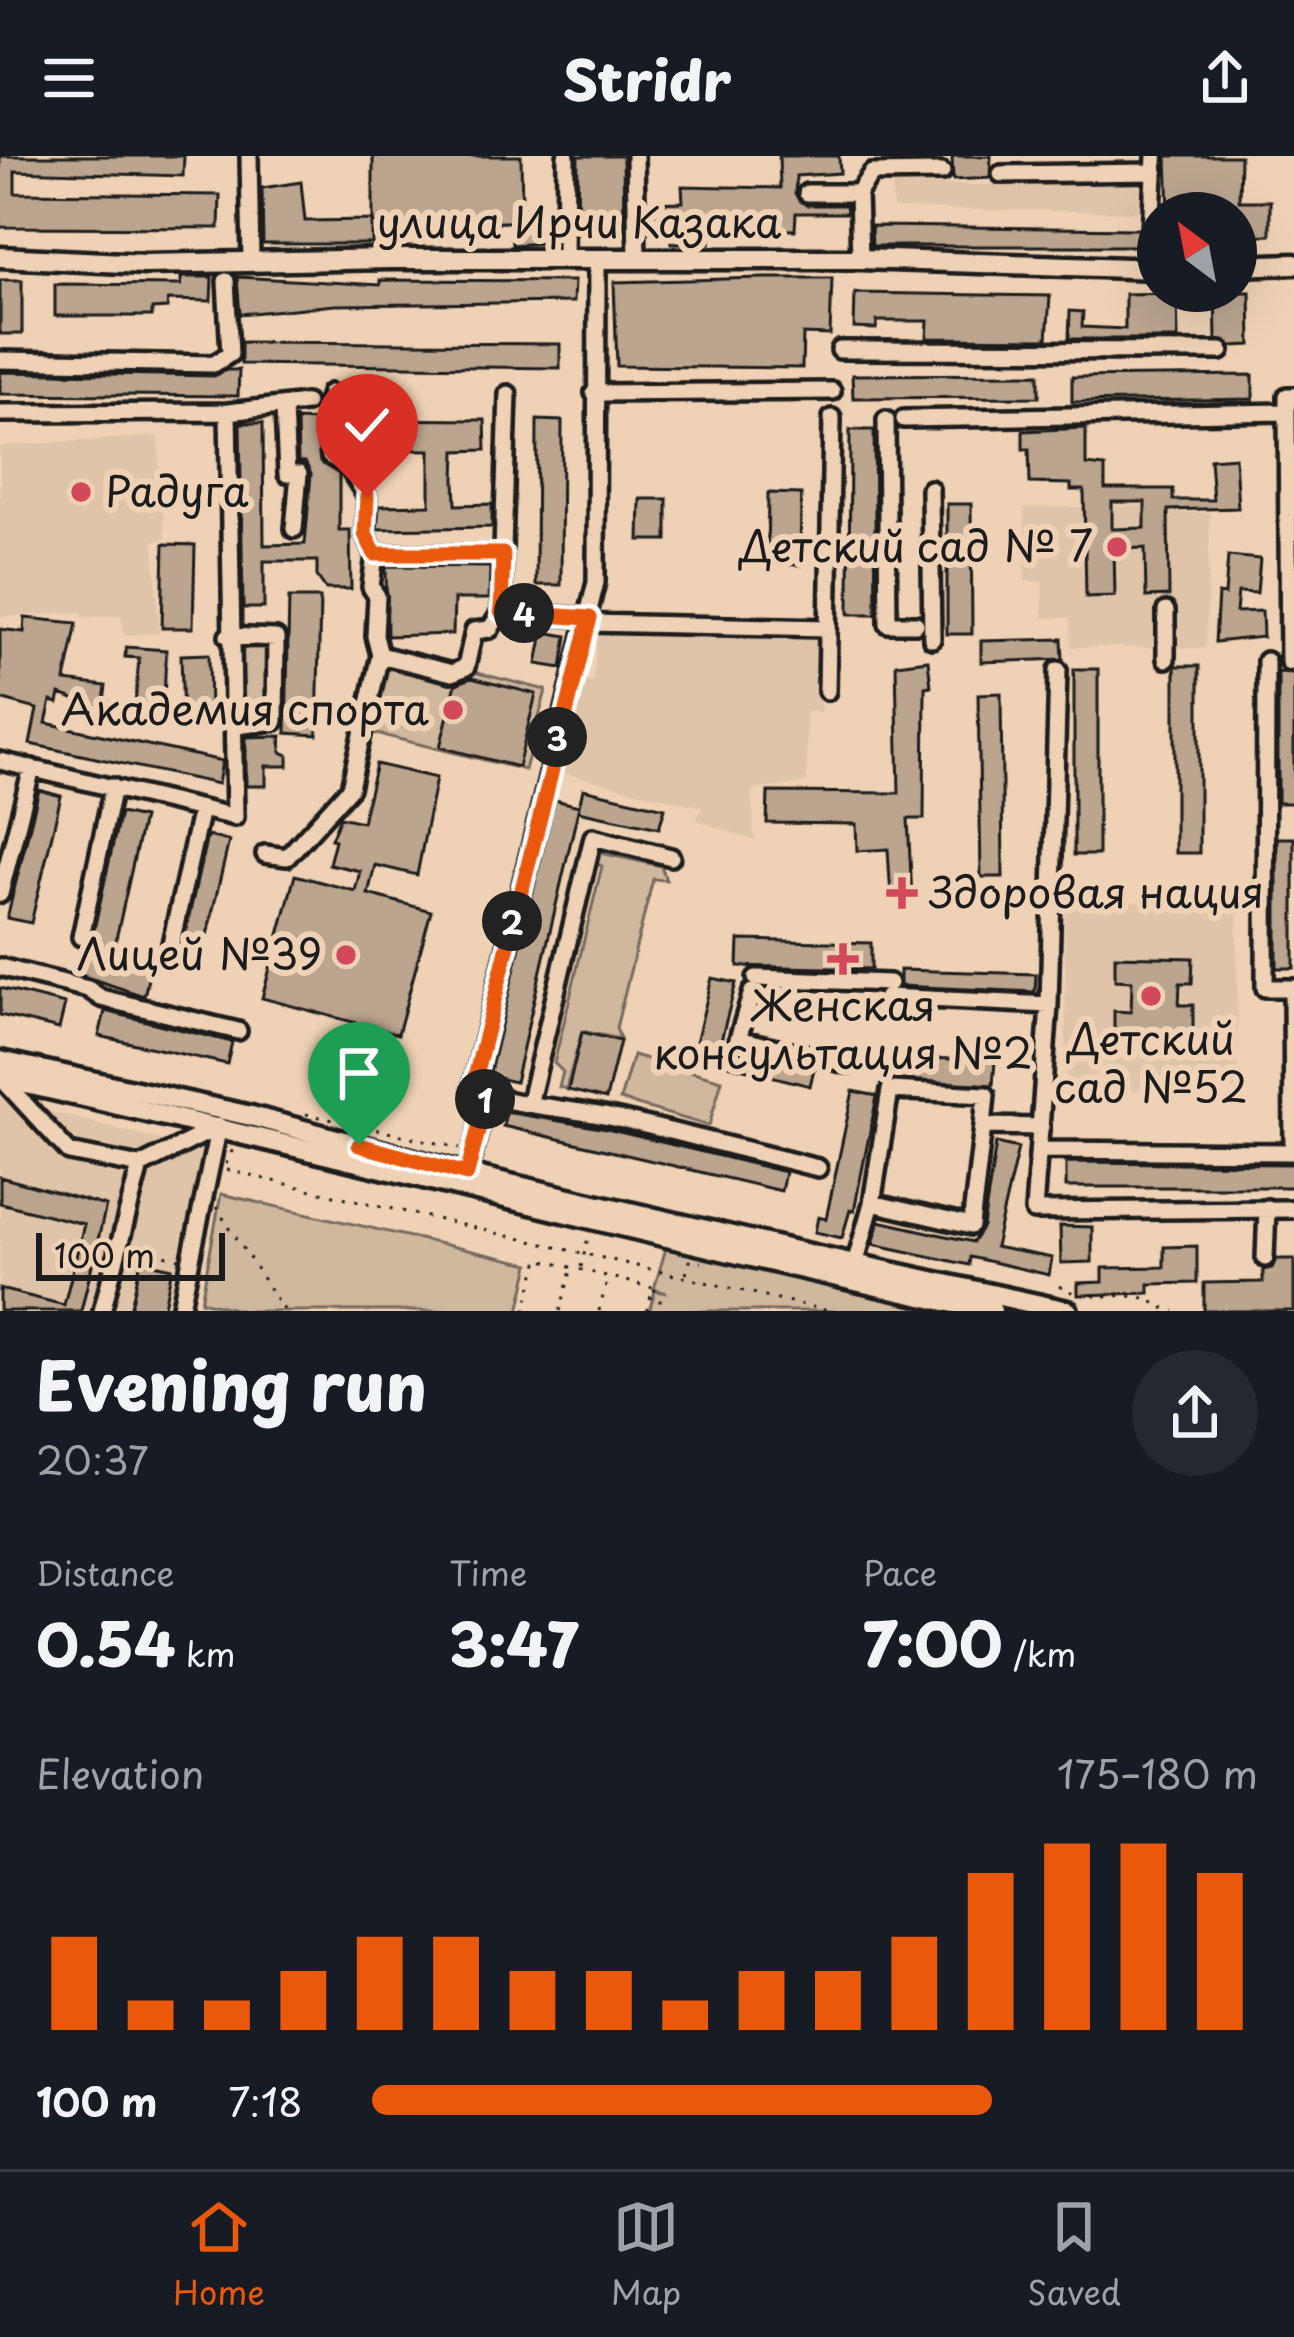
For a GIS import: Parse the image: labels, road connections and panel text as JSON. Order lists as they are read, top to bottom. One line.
{"streets":{"main road":["улица Ирчи Казака"]},"places":{"other":["Радуга","Детский сад № 7","Академия спорта","Лицей №39","Детский сад №52"],"health":["Здоровая нация","Женская консультация №2"]},"scale_bar":"100 m","north":"top left","page":{"header":"Stridr","pins":["4","3","2","1"],"scale":"100 m","heading":["Evening run","20:37"],"stats":[["Distance","0.54 km"],["Time","3:47"],["Pace","7:00 /km"]],"chart":["Elevation","175–180 m"],"list":[{"name":"100 m","note":"7:18"}],"tabs":["Home","Map","Saved"]}}
